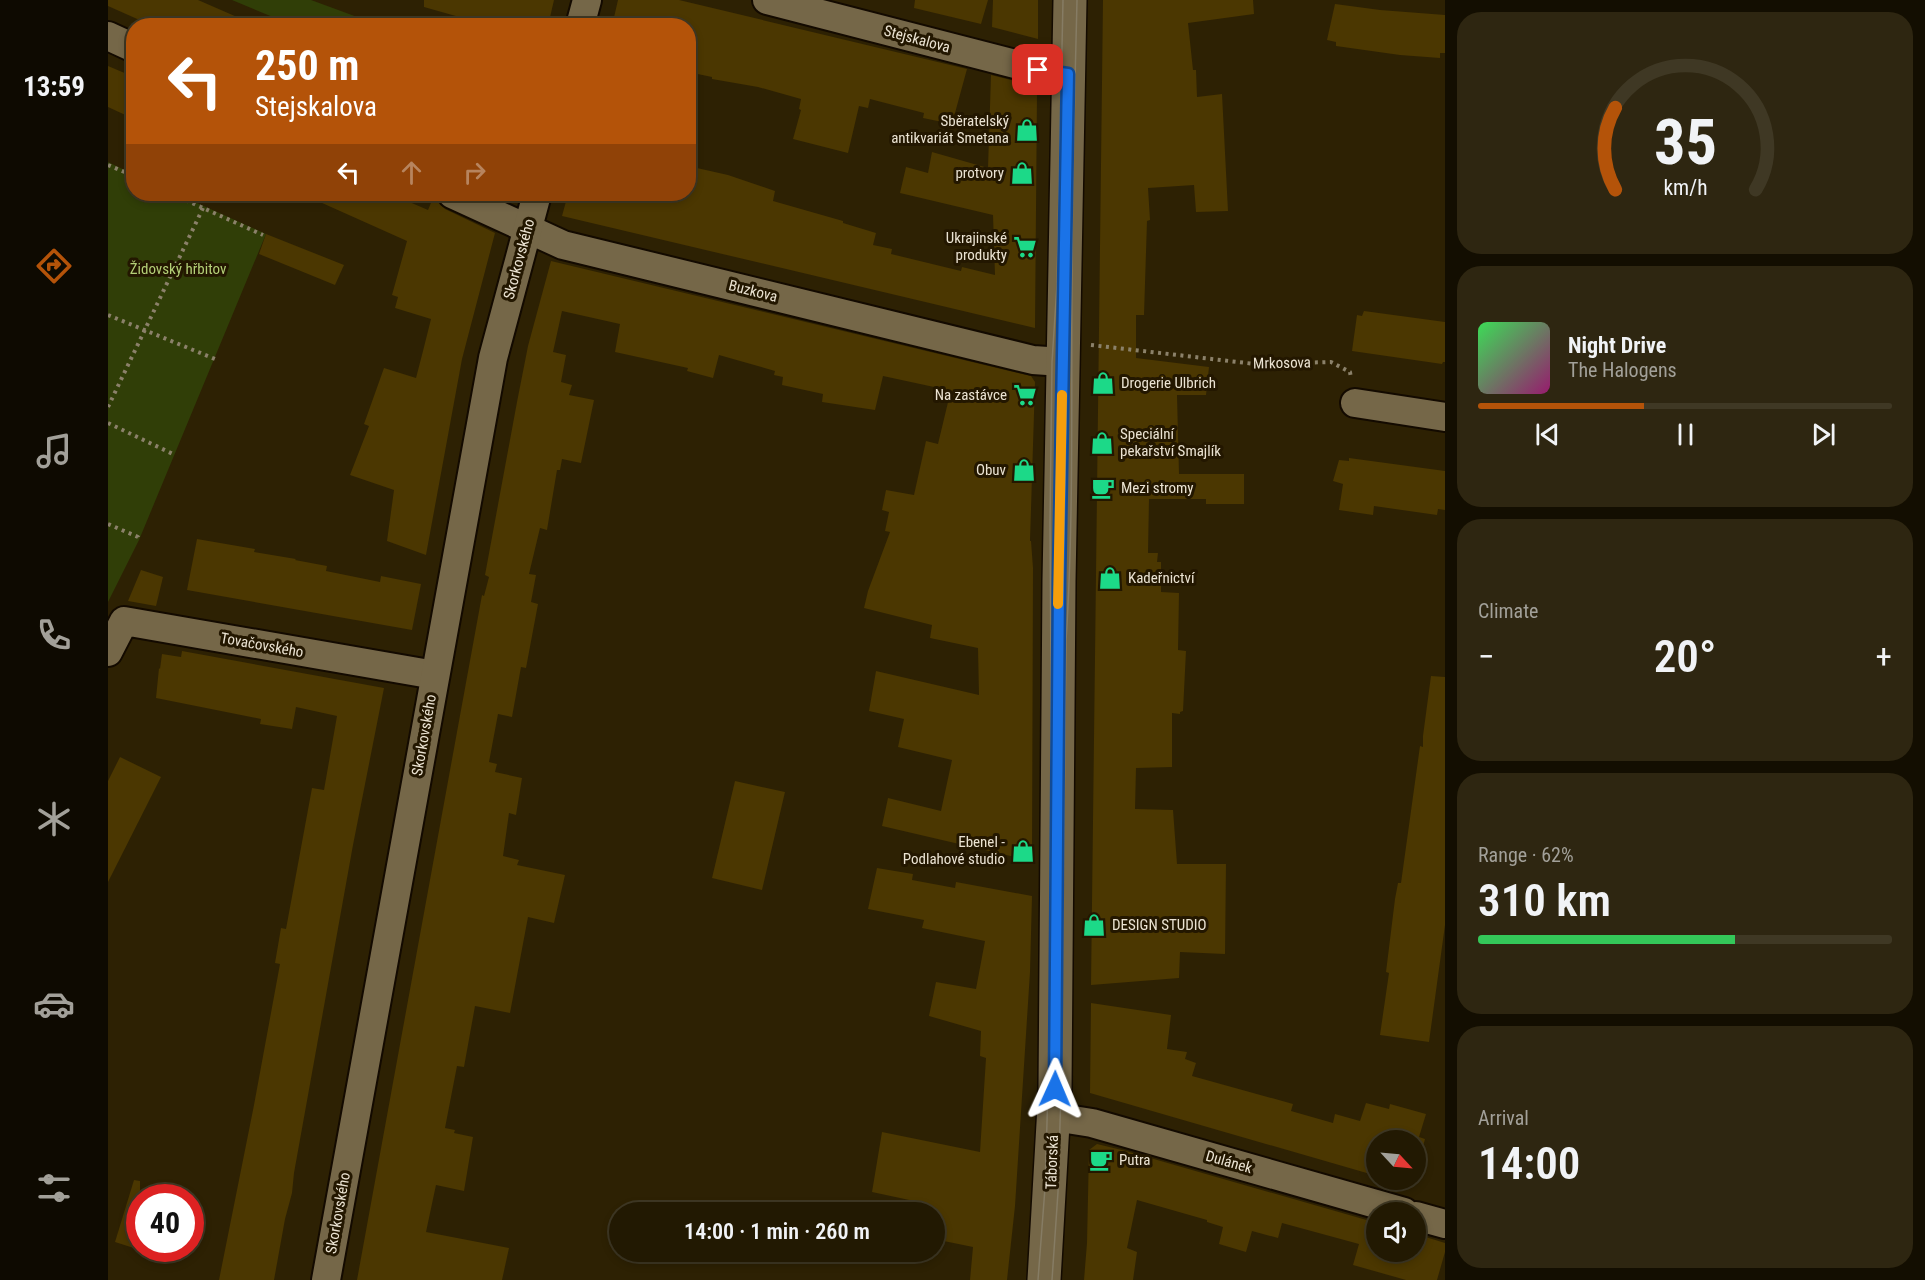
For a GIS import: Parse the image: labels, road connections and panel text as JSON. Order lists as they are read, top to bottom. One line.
{"streets":{"street":["Stejskalova","Skorkovského","Buzkova","Tovačovského","Táborská","Dulánek"],"path":["Mrkosova"]},"crossings":[["Stejskalova","Táborská"],["Skorkovského","Buzkova"],["Skorkovského","Tovačovského"],["Buzkova","Táborská"],["Táborská","Dulánek"]],"parks":["Židovský hřbitov"],"places":{"shop":["Sběratelský antikvariát Smetana","protvory","Drogerie Ulbrich","Speciální pekařství Smajlík","Obuv","Kadeřnictví","Ebenel - Podlahové studio","DESIGN STUDIO"],"supermarket":["Ukrajinské produkty","Na zastávce"],"cafe":["Mezi stromy","Putra"]},"north":"bottom right","page":{"tabs":"13:59","turn":["250 m","Stejskalova"],"song":["Night Drive","The Halogens"],"tile":["Climate",["Range · 62%","310 km"],["Arrival","14:00"]],"heat":["−","20°","+"],"limit":"40","trip":"14:00 · 1 min · 260 m","gauge":["35","km/h"]}}
